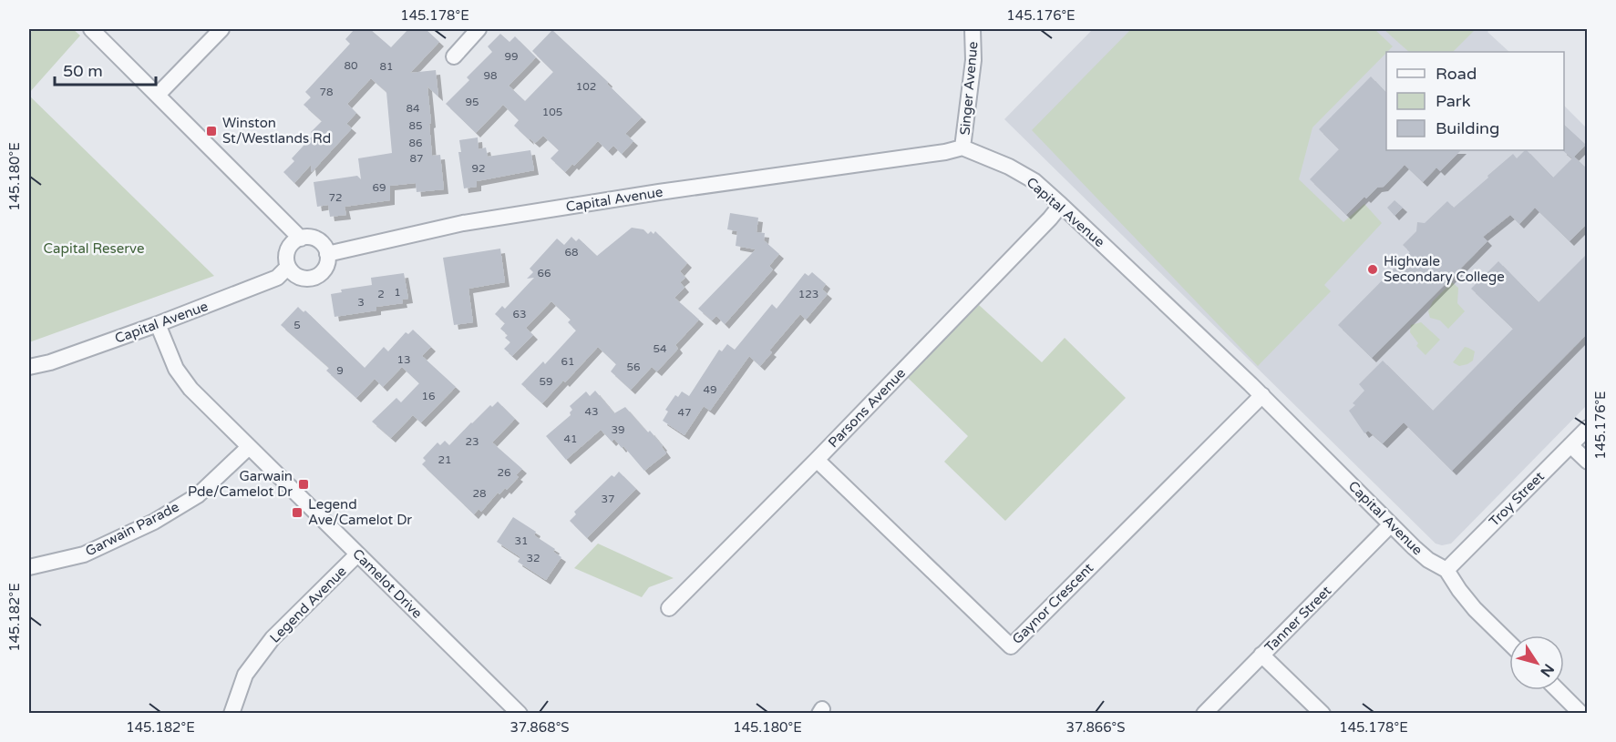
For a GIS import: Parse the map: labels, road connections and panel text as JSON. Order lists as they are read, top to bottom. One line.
{"streets":{"street":["Singer Avenue","Capital Avenue","Parsons Avenue","Troy Street","Garwain Parade","Camelot Drive","Gaynor Crescent","Legend Avenue","Tanner Street"]},"crossings":[["Singer Avenue","Capital Avenue"],["Capital Avenue","Parsons Avenue"],["Capital Avenue","Troy Street"],["Capital Avenue","Camelot Drive"],["Capital Avenue","Gaynor Crescent"],["Capital Avenue","Tanner Street"],["Parsons Avenue","Gaynor Crescent"],["Garwain Parade","Camelot Drive"],["Camelot Drive","Legend Avenue"]],"parks":["Capital Reserve"],"places":{"transit":["Winston St/Westlands Rd","Garwain Pde/Camelot Dr","Legend Ave/Camelot Dr"],"other":["Highvale Secondary College"]},"house_numbers":["99","80","81","98","102","78","95","84","105","85","86","87","92","69","72","68","66","1","2","123","3","63","5","54","13","61","56","9","59","49","16","43","47","39","41","23","21","26","28","37","31","32"],"legend":["Road","Park","Building"],"scale_bar":"50 m","north":"bottom right","coordinates":["145.178°E","145.176°E","145.180°E","145.182°E","37.868°S","37.866°S"]}
